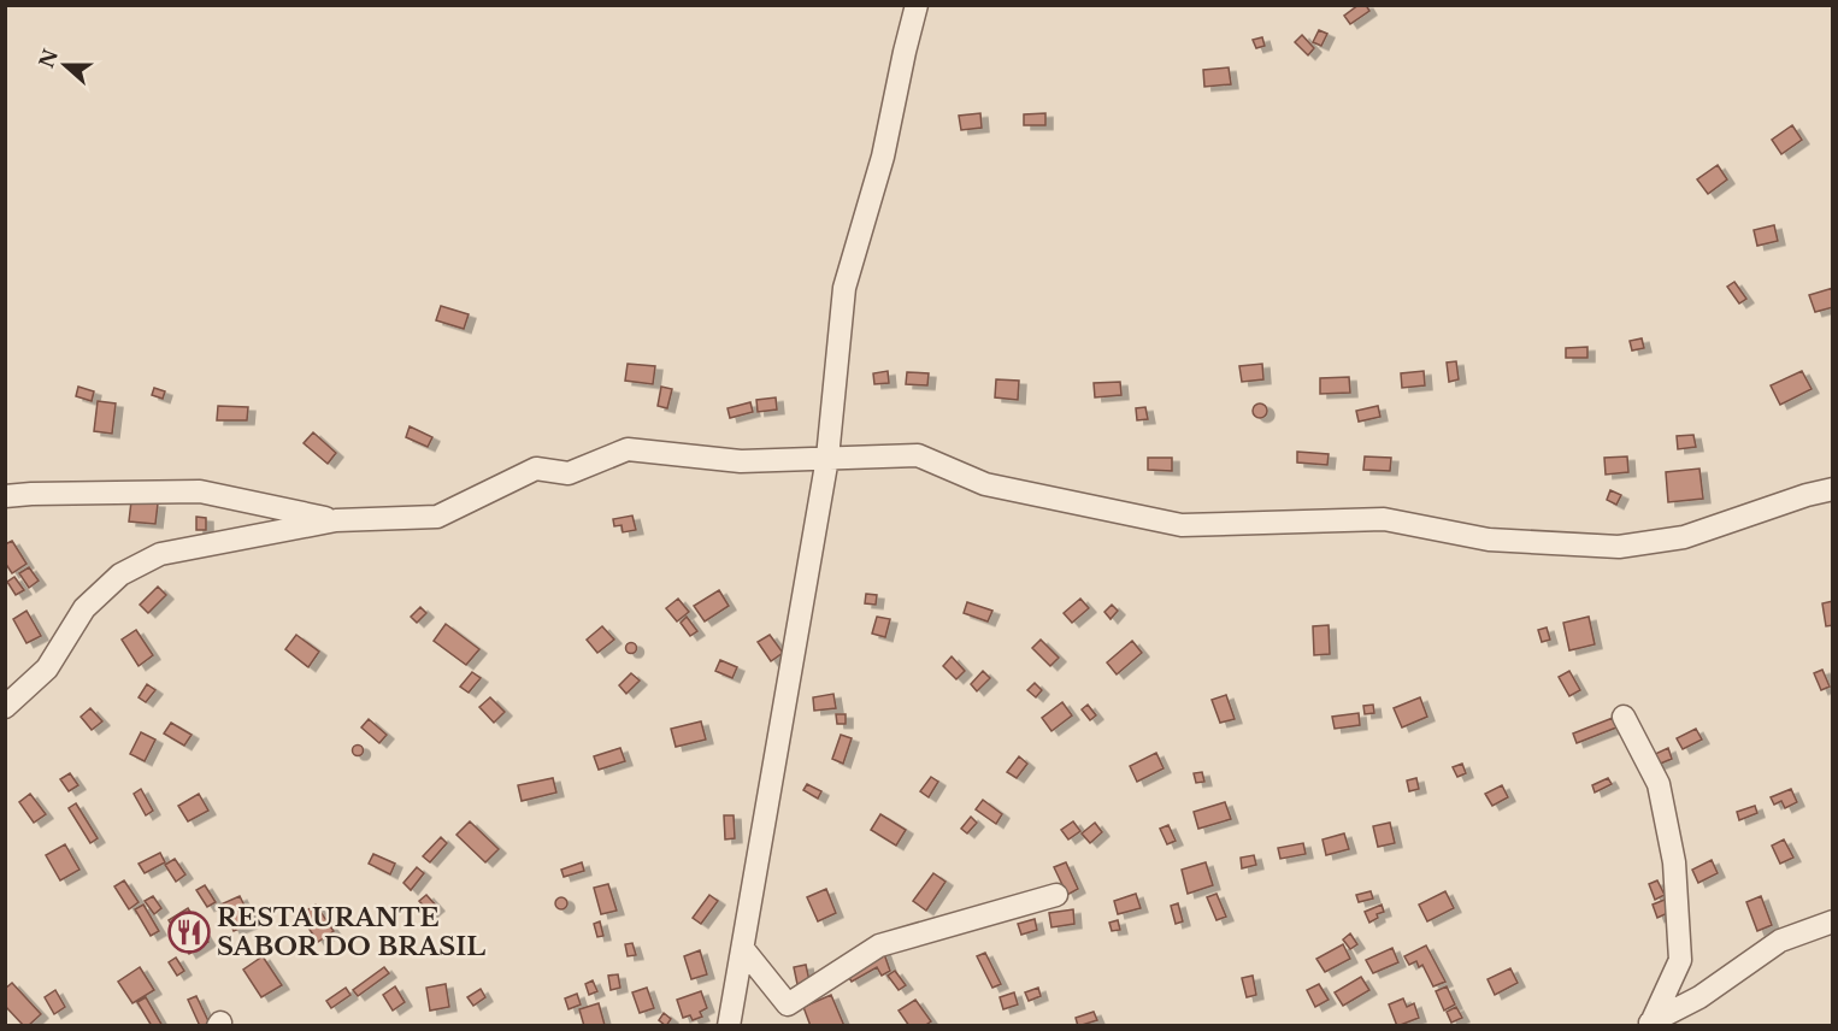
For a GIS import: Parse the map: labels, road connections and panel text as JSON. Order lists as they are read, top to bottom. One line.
{"places":{"restaurant":["RESTAURANTE SABOR DO BRASIL"]},"north":"left"}
